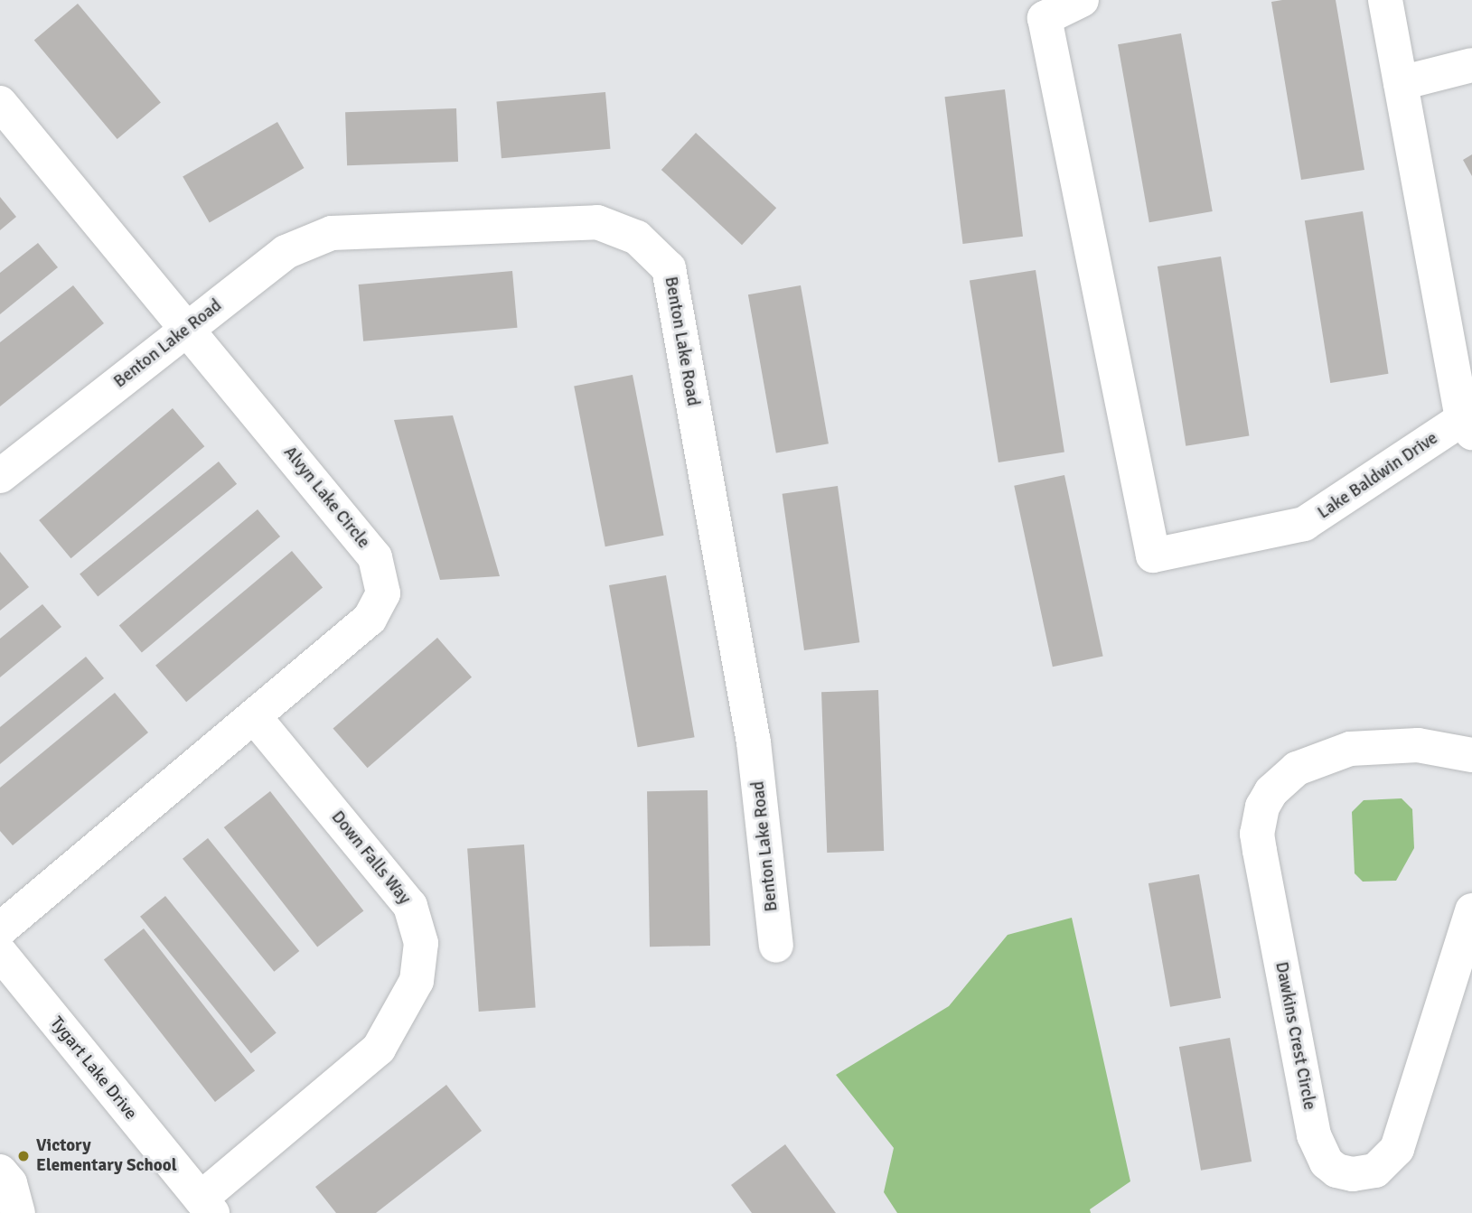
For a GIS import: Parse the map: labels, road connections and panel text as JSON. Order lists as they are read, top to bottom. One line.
{"streets":{"street":["Benton Lake Road","Lake Baldwin Drive","Alvyn Lake Circle","Down Falls Way","Dawkins Crest Circle","Tygart Lake Drive"]},"crossings":[["Benton Lake Road","Alvyn Lake Circle"],["Alvyn Lake Circle","Down Falls Way"],["Down Falls Way","Tygart Lake Drive"]],"places":["Victory Elementary School"]}
